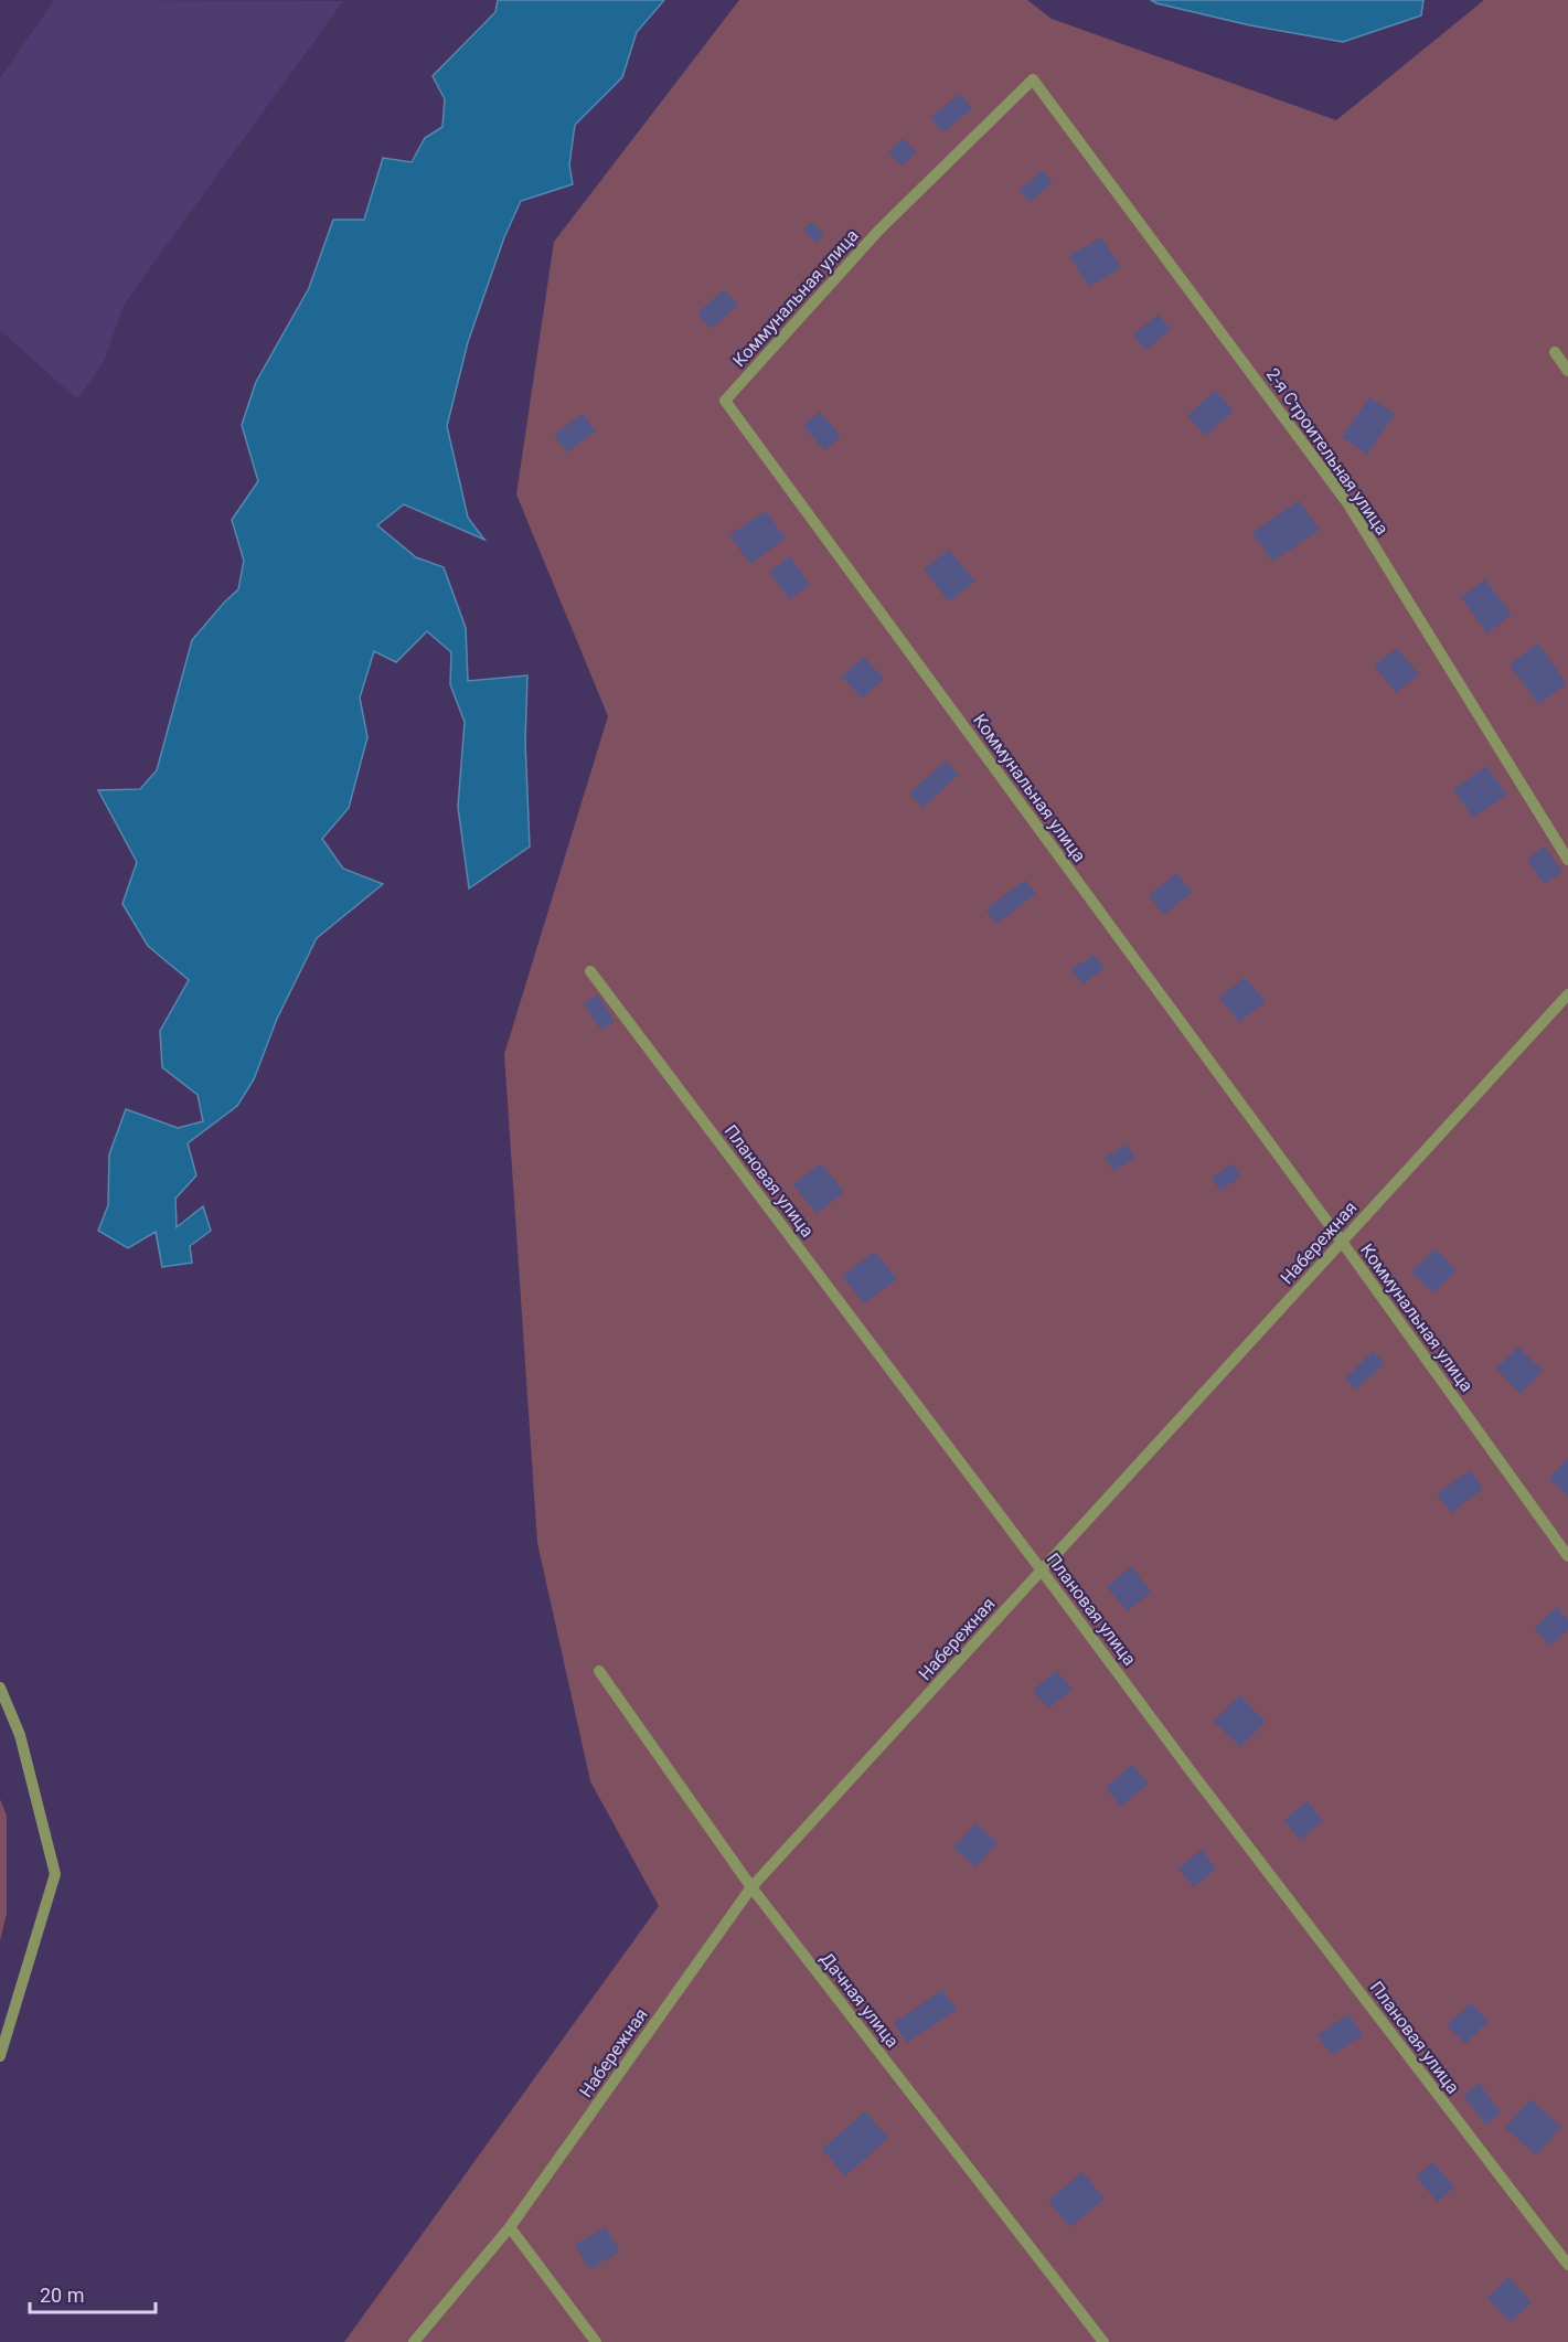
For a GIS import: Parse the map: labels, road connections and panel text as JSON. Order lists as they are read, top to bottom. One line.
{"streets":{"street":["Коммунальная улица","2-я Строительная улица","Плановая улица","Набережная","Дачная улица"]},"crossings":[["Коммунальная улица","2-я Строительная улица"],["Коммунальная улица","Набережная"],["Плановая улица","Набережная"],["Набережная","Дачная улица"]],"scale_bar":"20 m"}
